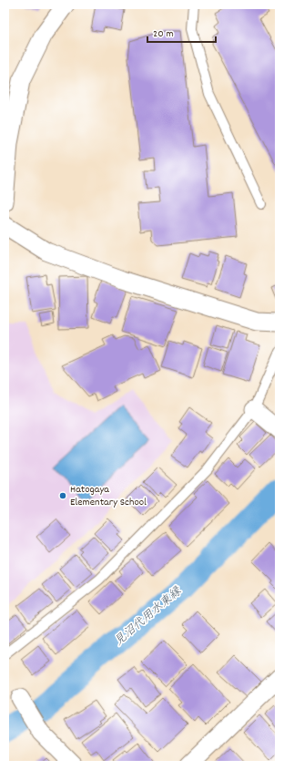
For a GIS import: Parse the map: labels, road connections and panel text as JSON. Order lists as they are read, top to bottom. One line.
{"water":["見沼代用水東縁"],"places":["Hatogaya Elementary School"],"scale_bar":"20 m"}
